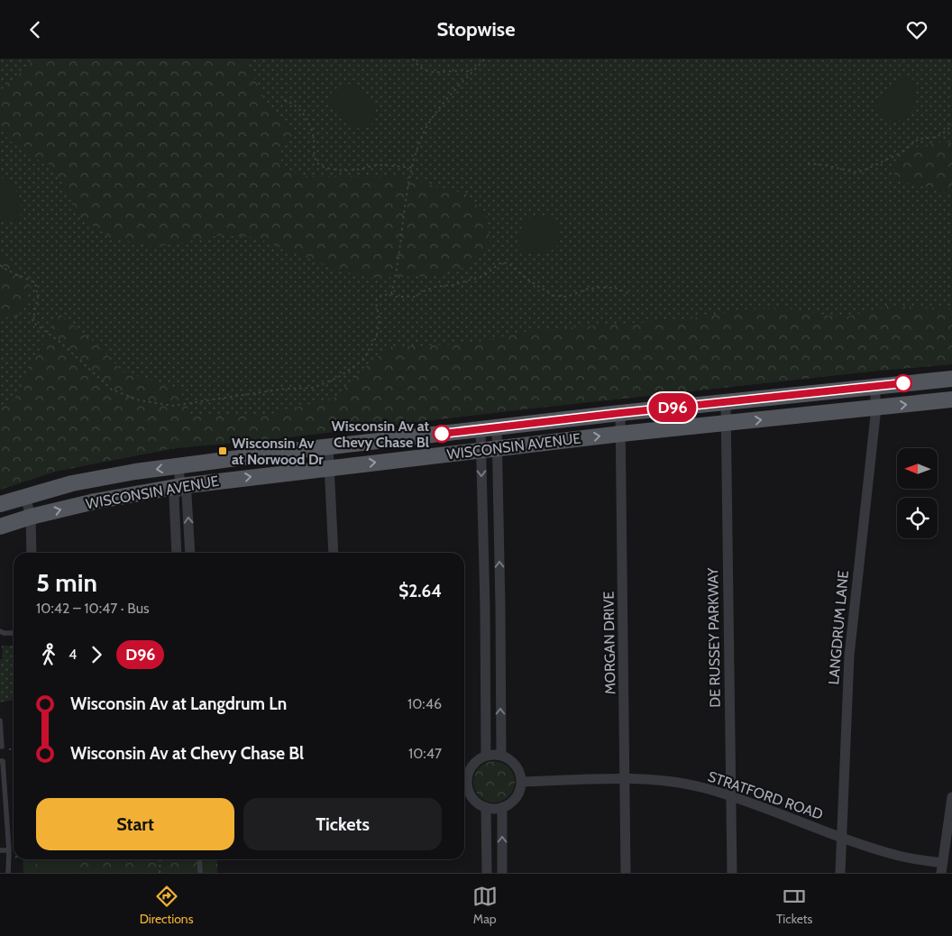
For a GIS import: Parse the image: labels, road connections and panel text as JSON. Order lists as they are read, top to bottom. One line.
{"streets":{"main road":["WISCONSIN AVENUE"],"street":["LANGDRUM LANE","DE RUSSEY PARKWAY","MORGAN DRIVE","STRATFORD ROAD"]},"crossings":[["WISCONSIN AVENUE","LANGDRUM LANE"],["WISCONSIN AVENUE","DE RUSSEY PARKWAY"],["WISCONSIN AVENUE","MORGAN DRIVE"],["LANGDRUM LANE","STRATFORD ROAD"],["DE RUSSEY PARKWAY","STRATFORD ROAD"],["MORGAN DRIVE","STRATFORD ROAD"]],"places":{"other":["Wisconsin Av at Chevy Chase Bl"],"transit":["Wisconsin Av at Norwood Dr"]},"lines":["bus line D96"],"north":"left","page":{"header":"Stopwise","on_map":"D96","heading":["5 min","10:42 – 10:47 · Bus","$2.64"],"legs":["4","D96"],"list":[{"name":"Wisconsin Av at Langdrum Ln","value":"10:46"},{"name":"Wisconsin Av at Chevy Chase Bl","value":"10:47"}],"buttons":["Start","Tickets"],"tabs":["Directions","Map","Tickets"]}}
